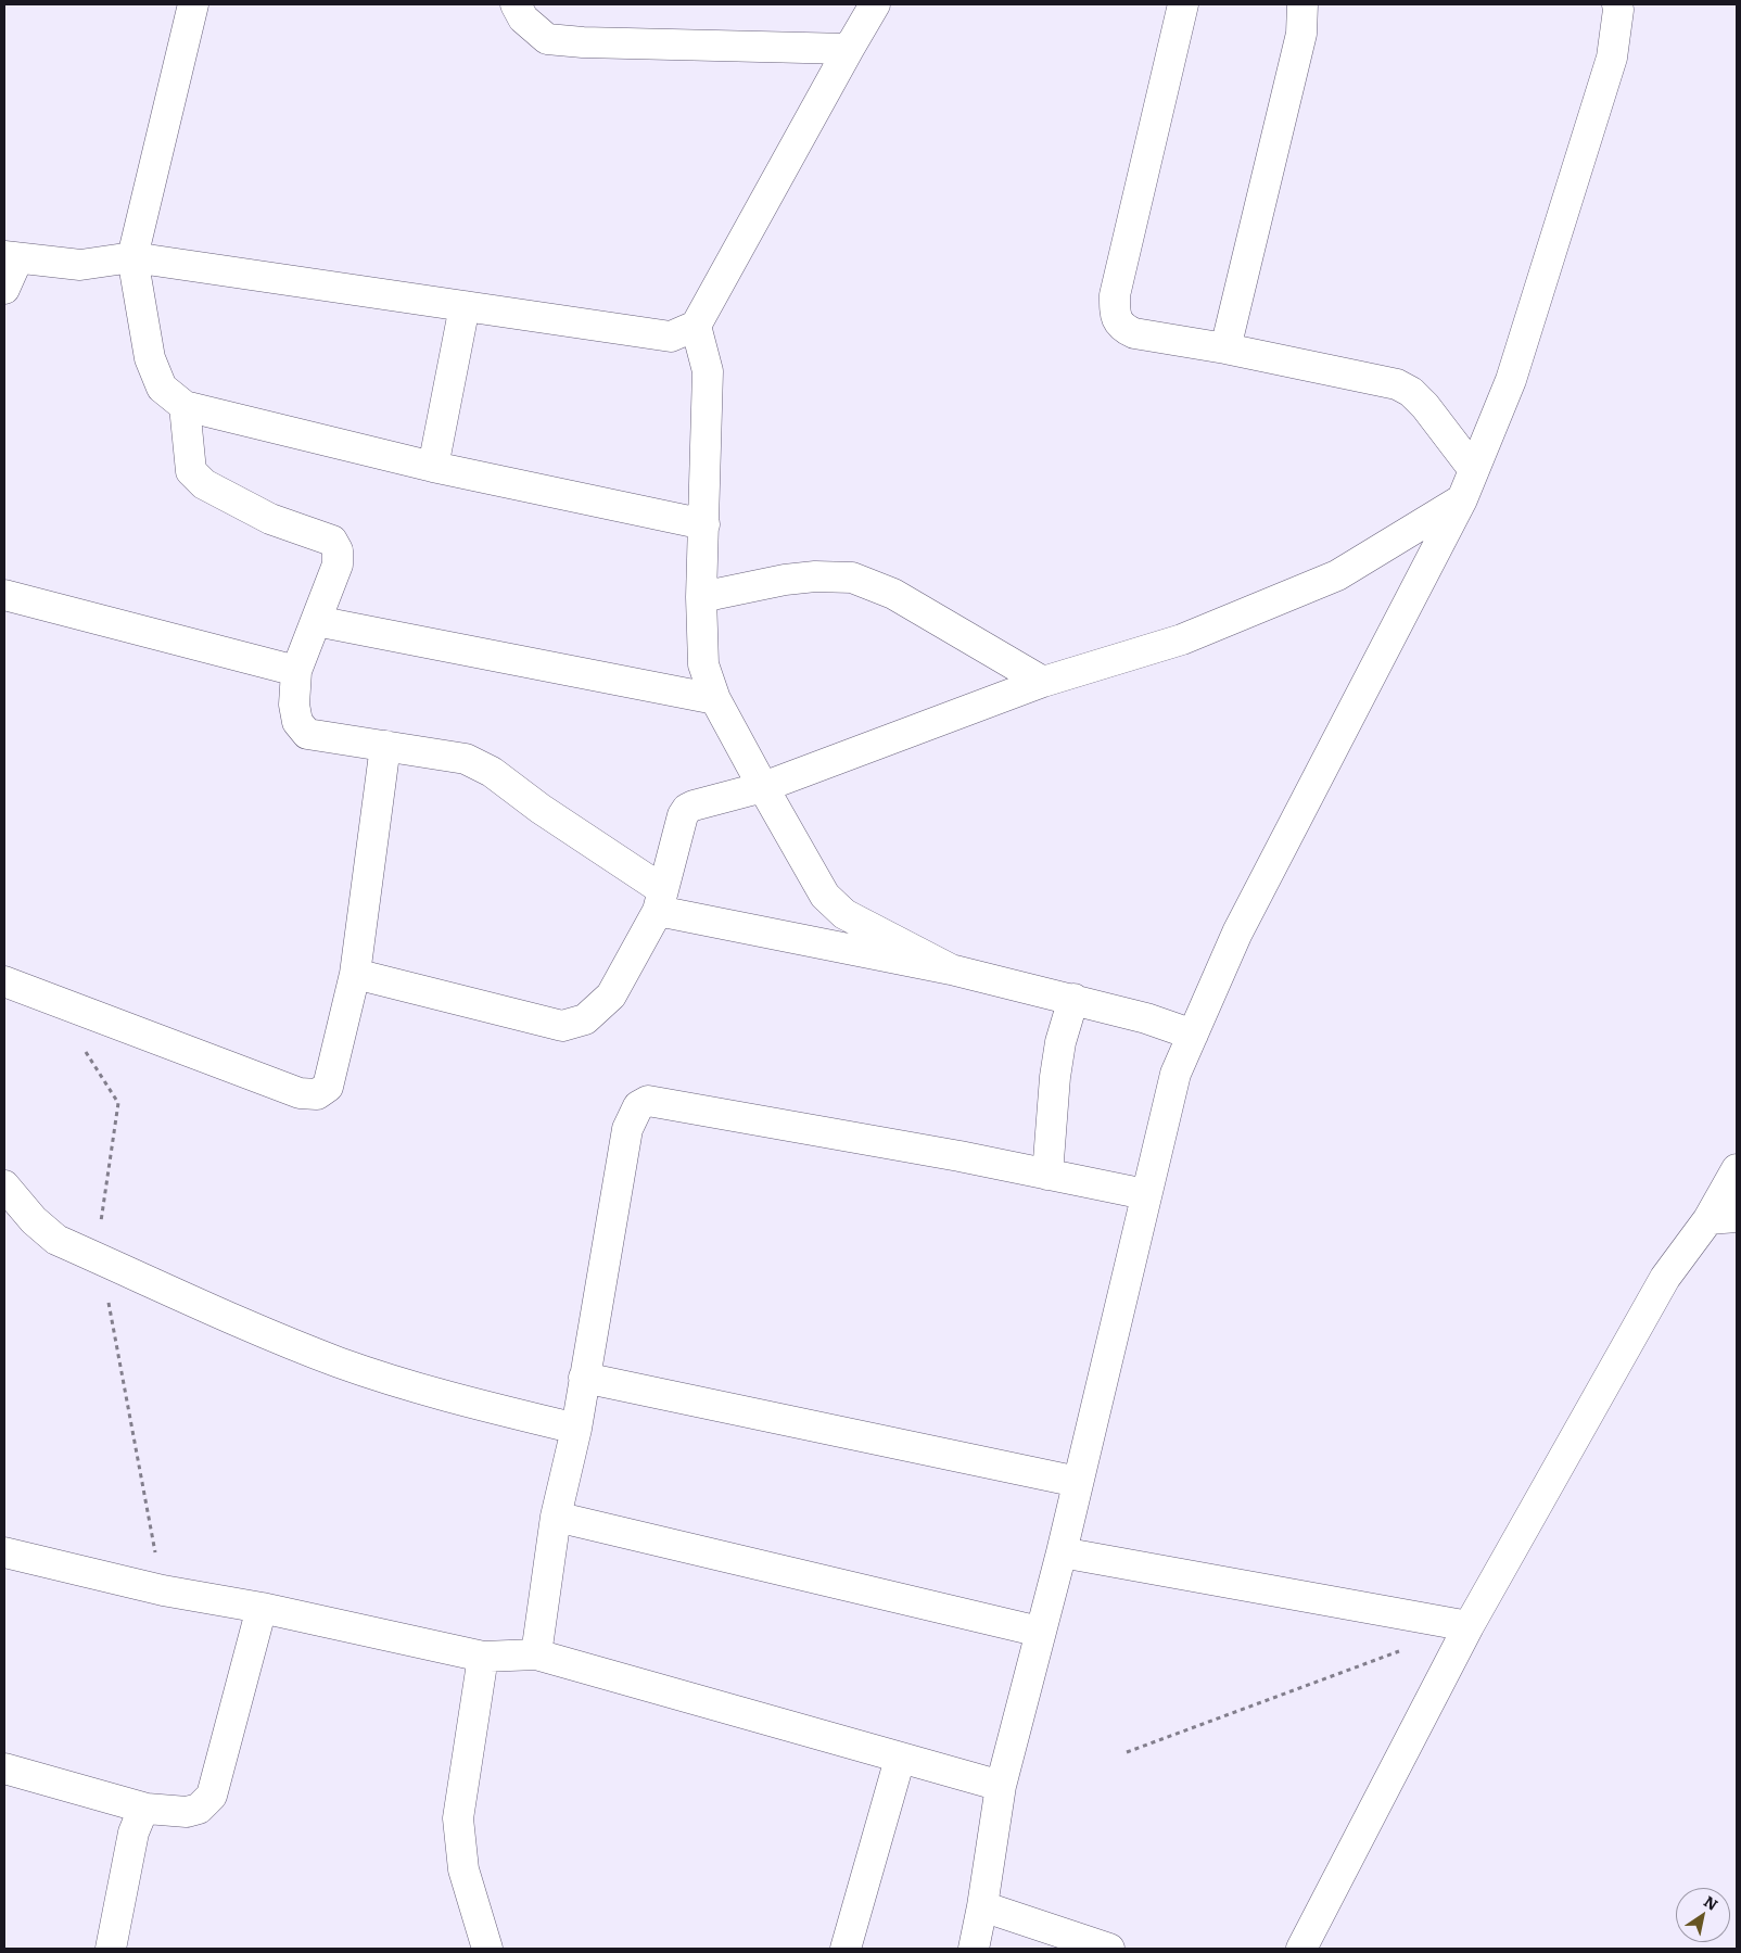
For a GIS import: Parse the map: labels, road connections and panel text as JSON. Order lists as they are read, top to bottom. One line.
{"north":"top right"}
